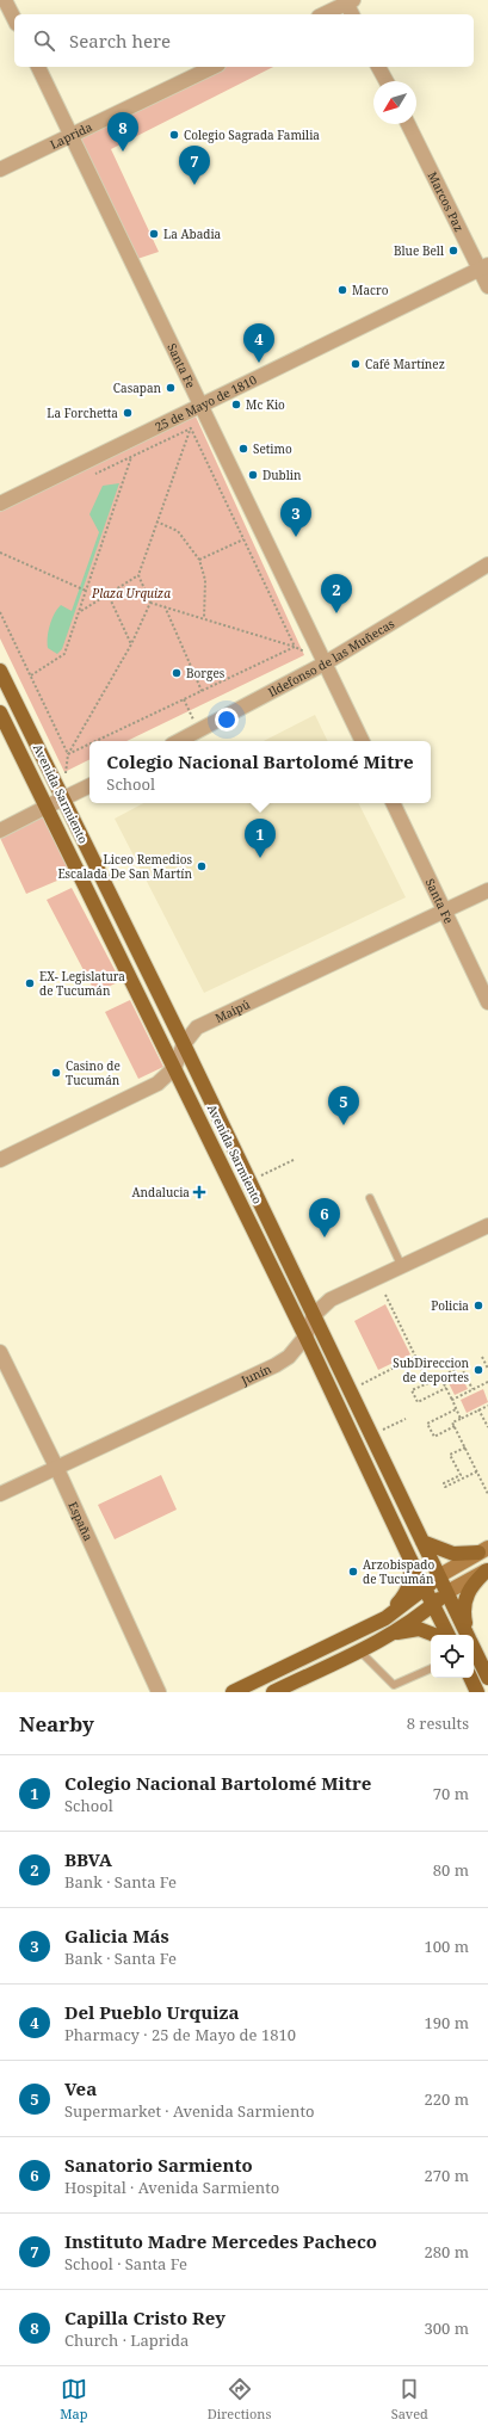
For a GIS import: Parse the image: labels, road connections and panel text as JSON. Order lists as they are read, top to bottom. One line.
{"streets":{"main road":["Avenida Sarmiento"],"street":["Laprida","Marcos Paz","Santa Fe","25 de Mayo de 1810","Ildefonso de las Muñecas","Maipú","Junín","España"]},"crossings":[["Laprida","Santa Fe"],["Marcos Paz","25 de Mayo de 1810"],["Santa Fe","25 de Mayo de 1810"],["Santa Fe","Ildefonso de las Muñecas"],["Santa Fe","Maipú"],["Avenida Sarmiento","Maipú"],["Avenida Sarmiento","Junín"],["Junín","España"]],"parks":["Plaza Urquiza"],"places":{"other":["Colegio Sagrada Familia","La Abadia","Blue Bell","Macro","Café Martínez","Casapan","Mc Kio","La Forchetta","Setimo","Dublin","Borges","Liceo Remedios Escalada De San Martín","EX- Legislatura de Tucumán","Casino de Tucumán","Policia","SubDireccion de deportes","Arzobispado de Tucumán"],"health":["Andalucia"]},"north":"bottom left","page":{"search":"Search here","pins":["8","7","4","3","2","1","5","6"],"popup":["Colegio Nacional Bartolomé Mitre","School"],"heading":["Nearby","8 results"],"list":[{"mark":"1","name":"Colegio Nacional Bartolomé Mitre","note":"School","value":"70 m"},{"mark":"2","name":"BBVA","note":"Bank · Santa Fe","value":"80 m"},{"mark":"3","name":"Galicia Más","note":"Bank · Santa Fe","value":"100 m"},{"mark":"4","name":"Del Pueblo Urquiza","note":"Pharmacy · 25 de Mayo de 1810","value":"190 m"},{"mark":"5","name":"Vea","note":"Supermarket · Avenida Sarmiento","value":"220 m"},{"mark":"6","name":"Sanatorio Sarmiento","note":"Hospital · Avenida Sarmiento","value":"270 m"},{"mark":"7","name":"Instituto Madre Mercedes Pacheco","note":"School · Santa Fe","value":"280 m"},{"mark":"8","name":"Capilla Cristo Rey","note":"Church · Laprida","value":"300 m"}],"nav":["Map","Directions","Saved"]}}
